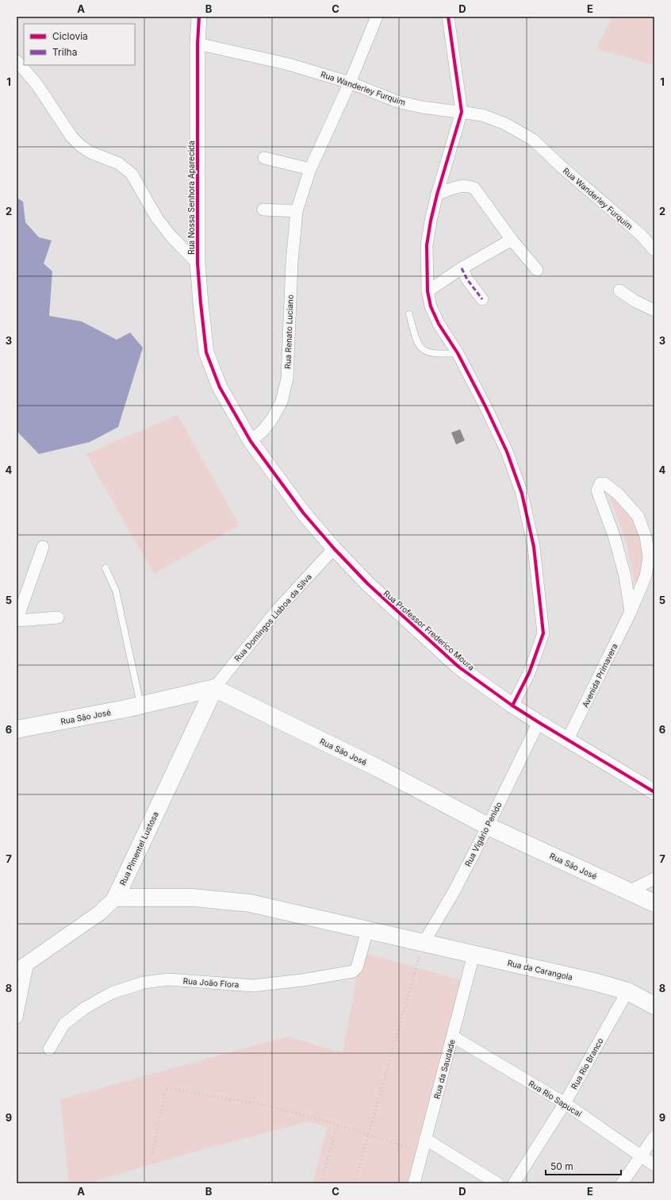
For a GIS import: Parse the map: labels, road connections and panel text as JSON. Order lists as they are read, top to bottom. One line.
{"streets":{"main road":["Rua São José","Rua Pimentel Lustosa","Rua da Carangola"],"street":["Rua Wanderley Furquim","Rua Nossa Senhora Aparecida","Rua Renato Luciano","Rua Domingos Lisboa da Silva","Rua Professor Frederico Moura","Avenida Primavera","Rua Vigário Penido","Rua João Flora","Rua Rio Branco","Rua da Saudade","Rua Rio Sapucaí"]},"crossings":[["Rua Wanderley Furquim","Rua Nossa Senhora Aparecida"],["Rua Wanderley Furquim","Rua Renato Luciano"],["Rua Nossa Senhora Aparecida","Rua Renato Luciano"],["Rua Nossa Senhora Aparecida","Rua Domingos Lisboa da Silva"],["Rua Nossa Senhora Aparecida","Rua Professor Frederico Moura"],["Rua Domingos Lisboa da Silva","Rua Professor Frederico Moura"],["Rua Domingos Lisboa da Silva","Rua São José"],["Rua Domingos Lisboa da Silva","Rua Pimentel Lustosa"],["Rua Professor Frederico Moura","Avenida Primavera"],["Rua Professor Frederico Moura","Rua Vigário Penido"],["Rua São José","Rua Vigário Penido"],["Rua São José","Rua Pimentel Lustosa"],["Rua Vigário Penido","Rua da Carangola"],["Rua da Carangola","Rua Rio Branco"],["Rua da Carangola","Rua da Saudade"],["Rua Rio Branco","Rua Rio Sapucaí"],["Rua da Saudade","Rua Rio Sapucaí"]],"legend":["Ciclovia","Trilha"],"scale_bar":"50 m","grid":{"columns":["A","B","C","D","E"],"rows":["1","2","3","4","5","6","7","8","9"]}}
